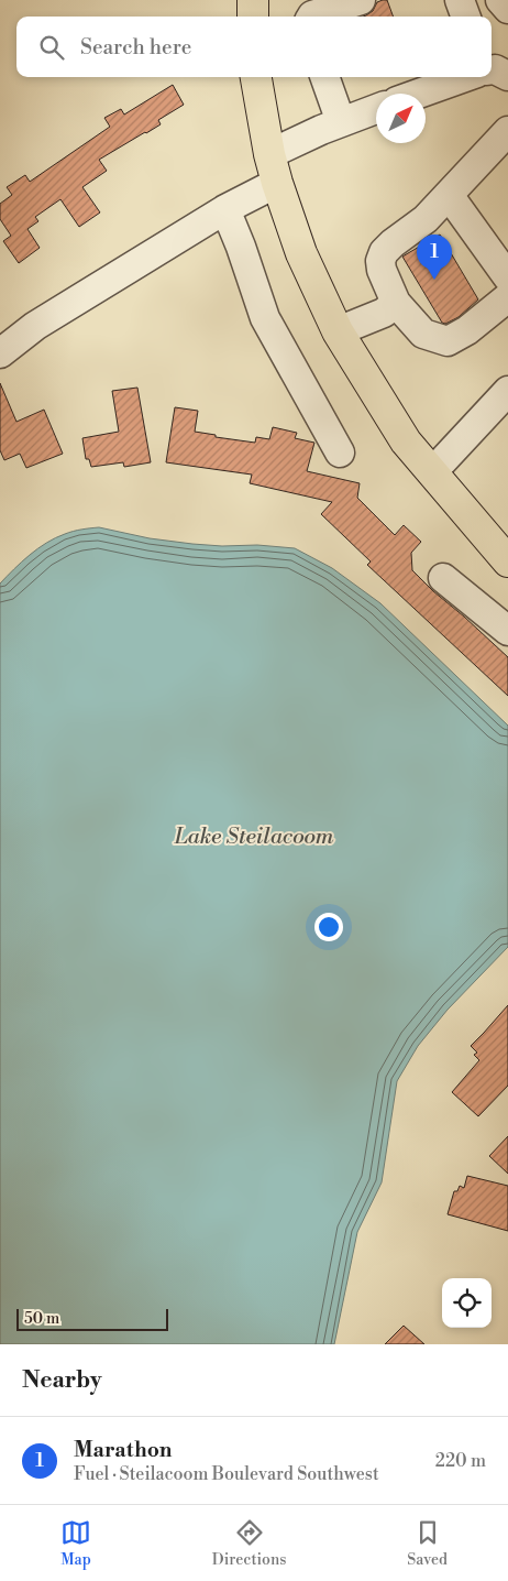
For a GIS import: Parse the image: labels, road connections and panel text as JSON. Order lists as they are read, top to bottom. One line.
{"water":["Lake Steilacoom"],"scale_bar":"50 m","north":"top right","page":{"search":"Search here","pins":"1","scale":"50 m","heading":"Nearby","list":[{"mark":"1","name":"Marathon","note":"Fuel · Steilacoom Boulevard Southwest","value":"220 m"}],"nav":["Map","Directions","Saved"]}}
